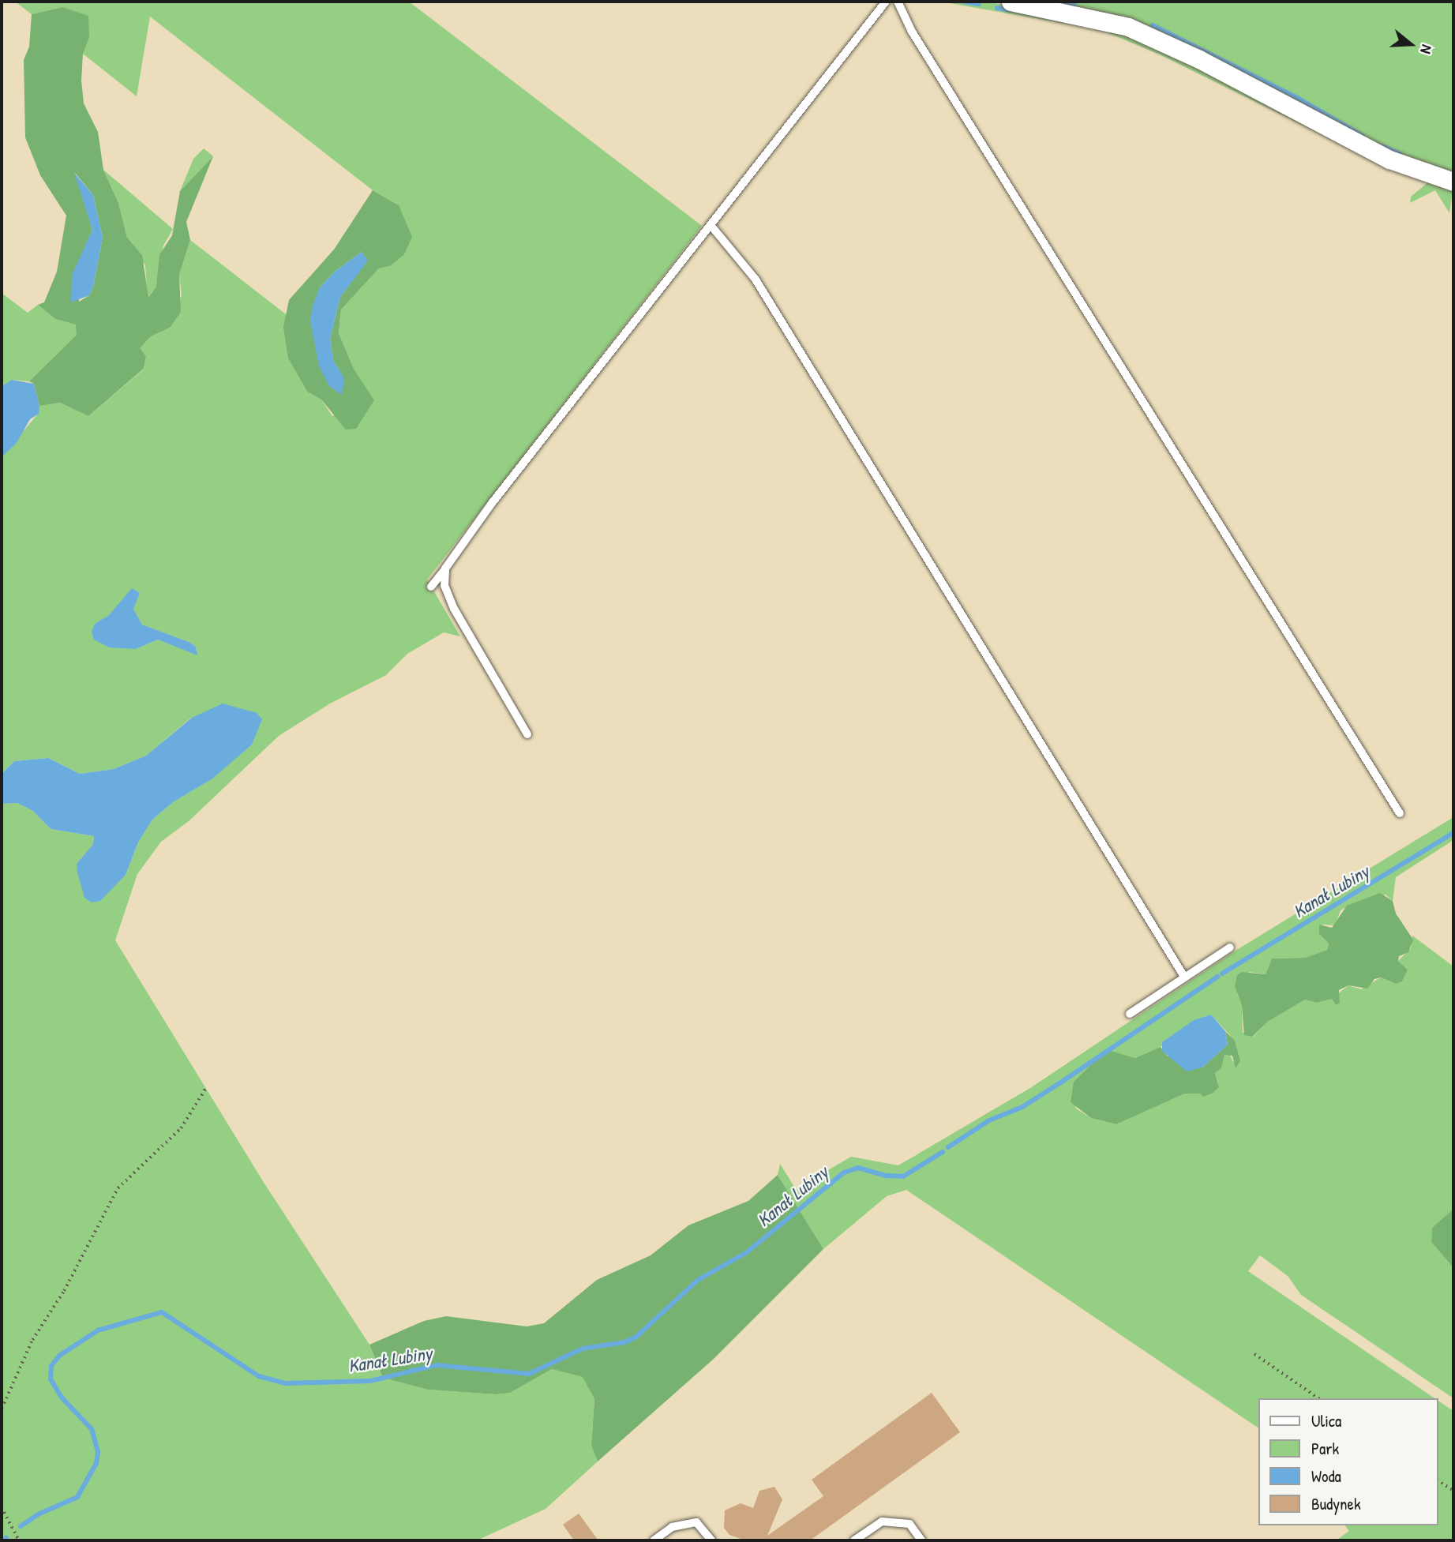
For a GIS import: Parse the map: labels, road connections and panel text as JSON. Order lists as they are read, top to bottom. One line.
{"water":["Kanał Lubiny"],"legend":["Ulica","Park","Woda","Budynek"],"north":"right"}
